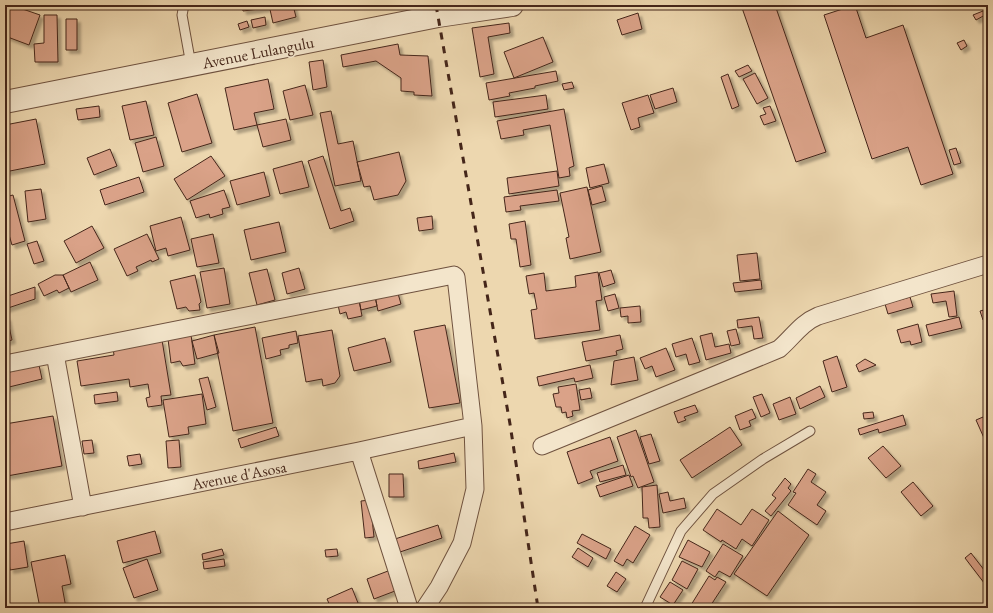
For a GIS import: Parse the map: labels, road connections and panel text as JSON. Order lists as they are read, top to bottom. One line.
{"streets":{"street":["Avenue Lulangulu","Avenue d'Asosa"]}}
